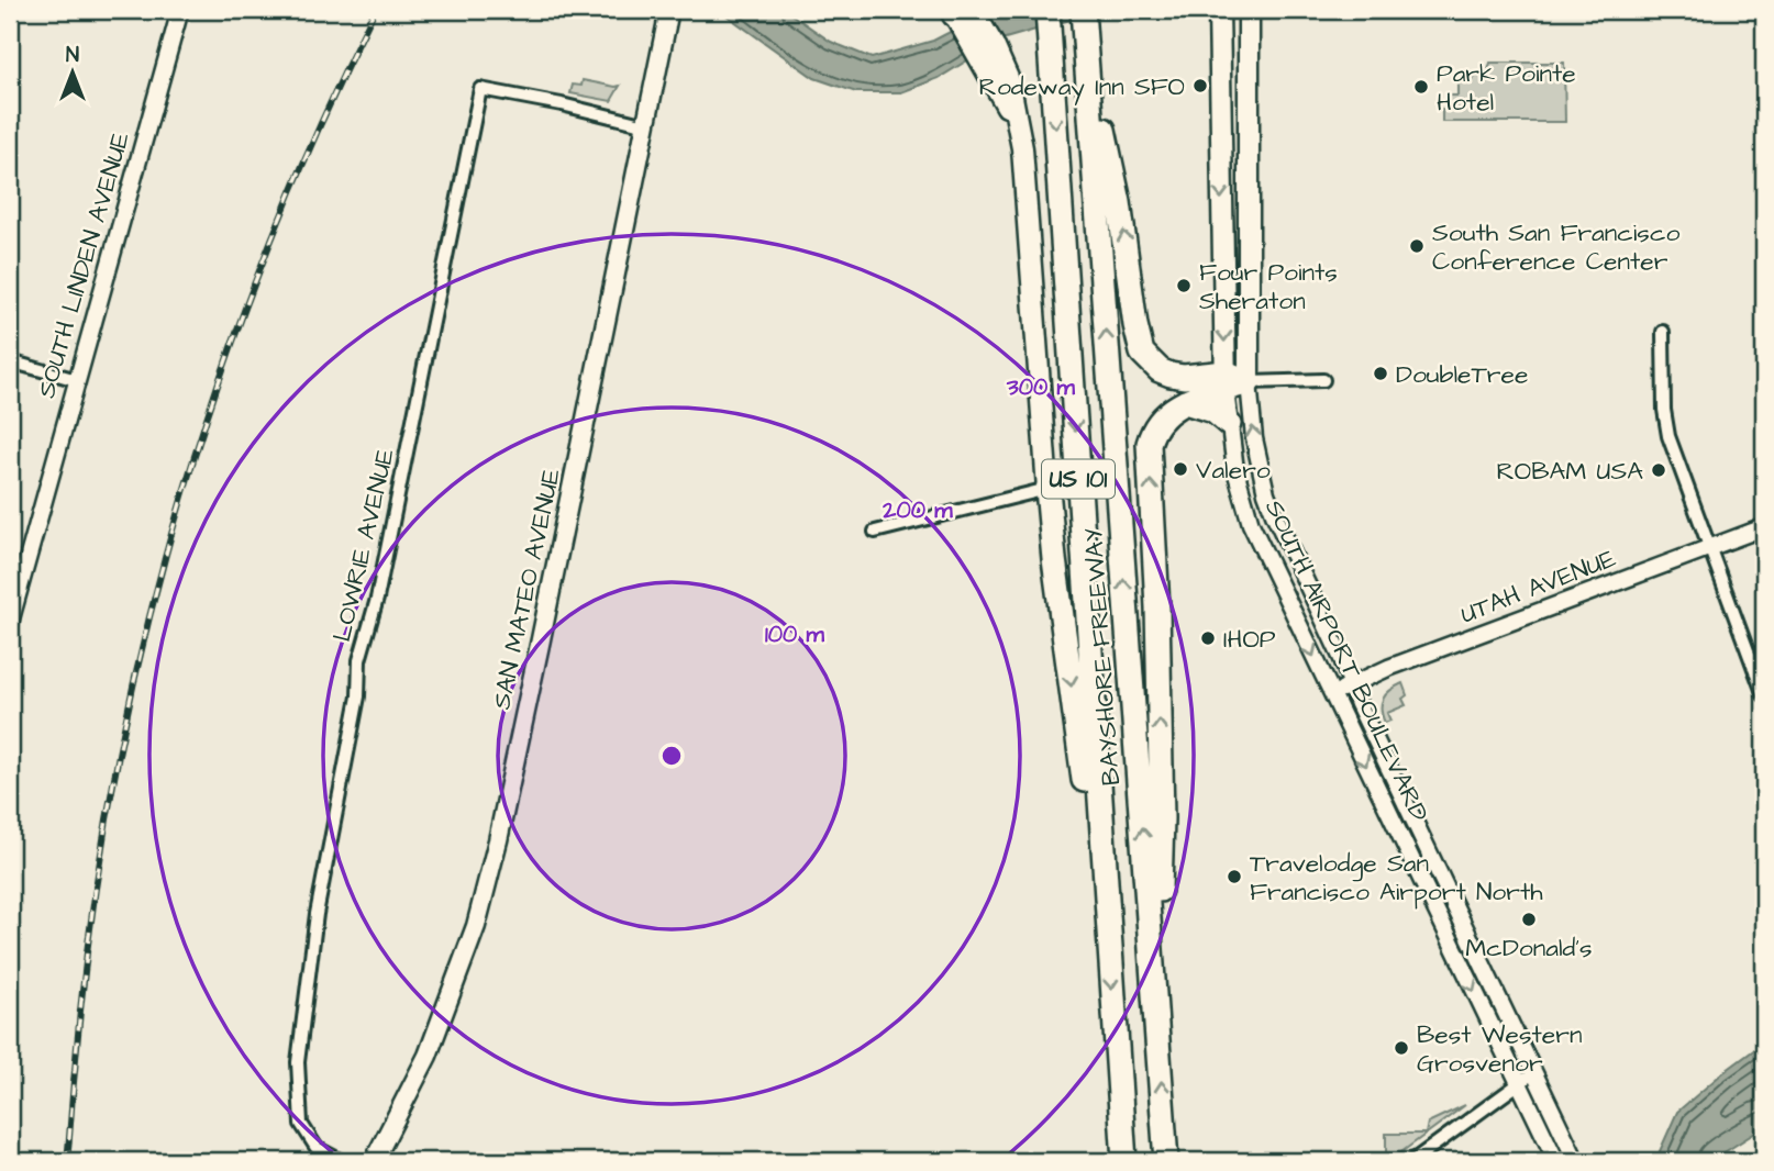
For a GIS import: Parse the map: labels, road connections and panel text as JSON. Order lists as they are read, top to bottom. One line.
{"streets":{"highway":["US 101","BAYSHORE FREEWAY"],"main road":["SAN MATEO AVENUE","SOUTH AIRPORT BOULEVARD"],"street":["SOUTH LINDEN AVENUE","LOWRIE AVENUE","UTAH AVENUE"]},"crossings":[["LOWRIE AVENUE","SAN MATEO AVENUE"],["UTAH AVENUE","SOUTH AIRPORT BOULEVARD"]],"places":["Rodeway Inn SFO","Park Pointe Hotel","South San Francisco Conference Center","Four Points Sheraton","DoubleTree","Valero","ROBAM USA","IHOP","Travelodge San Francisco Airport North","McDonald's","Best Western Grosvenor"],"north":"top","rings":["300 m","200 m","100 m"]}
